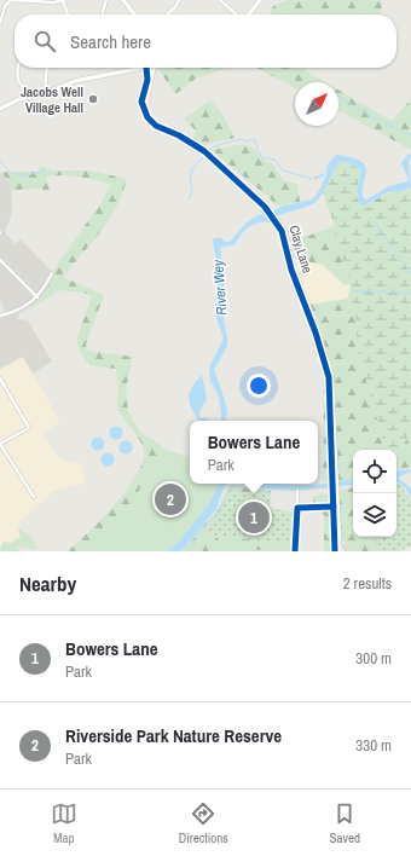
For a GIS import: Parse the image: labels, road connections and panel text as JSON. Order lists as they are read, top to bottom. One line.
{"streets":{"street":["Clay Lane"]},"water":["River Wey"],"places":["Jacobs Well Village Hall"],"north":"top right","page":{"search":"Search here","popup":["Bowers Lane","Park"],"pins":["2","1"],"heading":["Nearby","2 results"],"list":[{"mark":"1","name":"Bowers Lane","note":"Park","value":"300 m"},{"mark":"2","name":"Riverside Park Nature Reserve","note":"Park","value":"330 m"}],"nav":["Map","Directions","Saved"]}}
